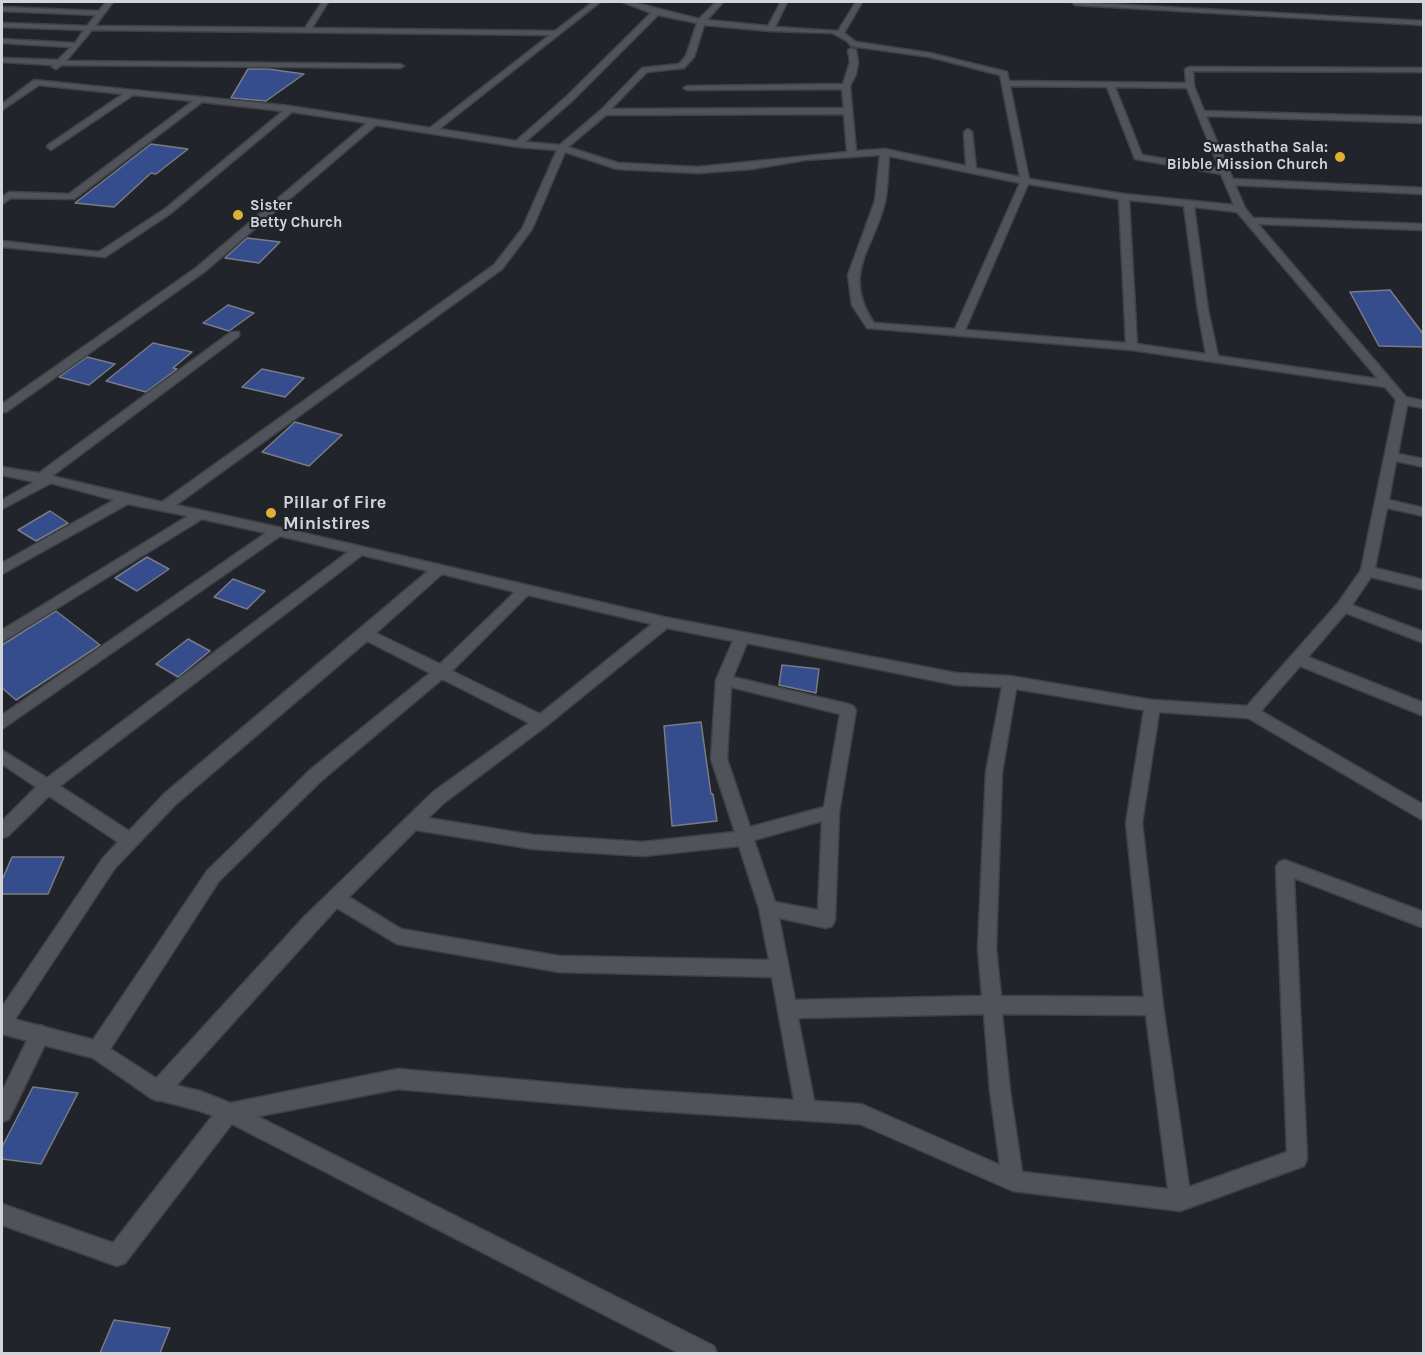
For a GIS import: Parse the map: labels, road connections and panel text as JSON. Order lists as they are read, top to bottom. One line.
{"places":["Swasthatha Sala: Bibble Mission Church","Sister Betty Church","Pillar of Fire Ministires"]}
